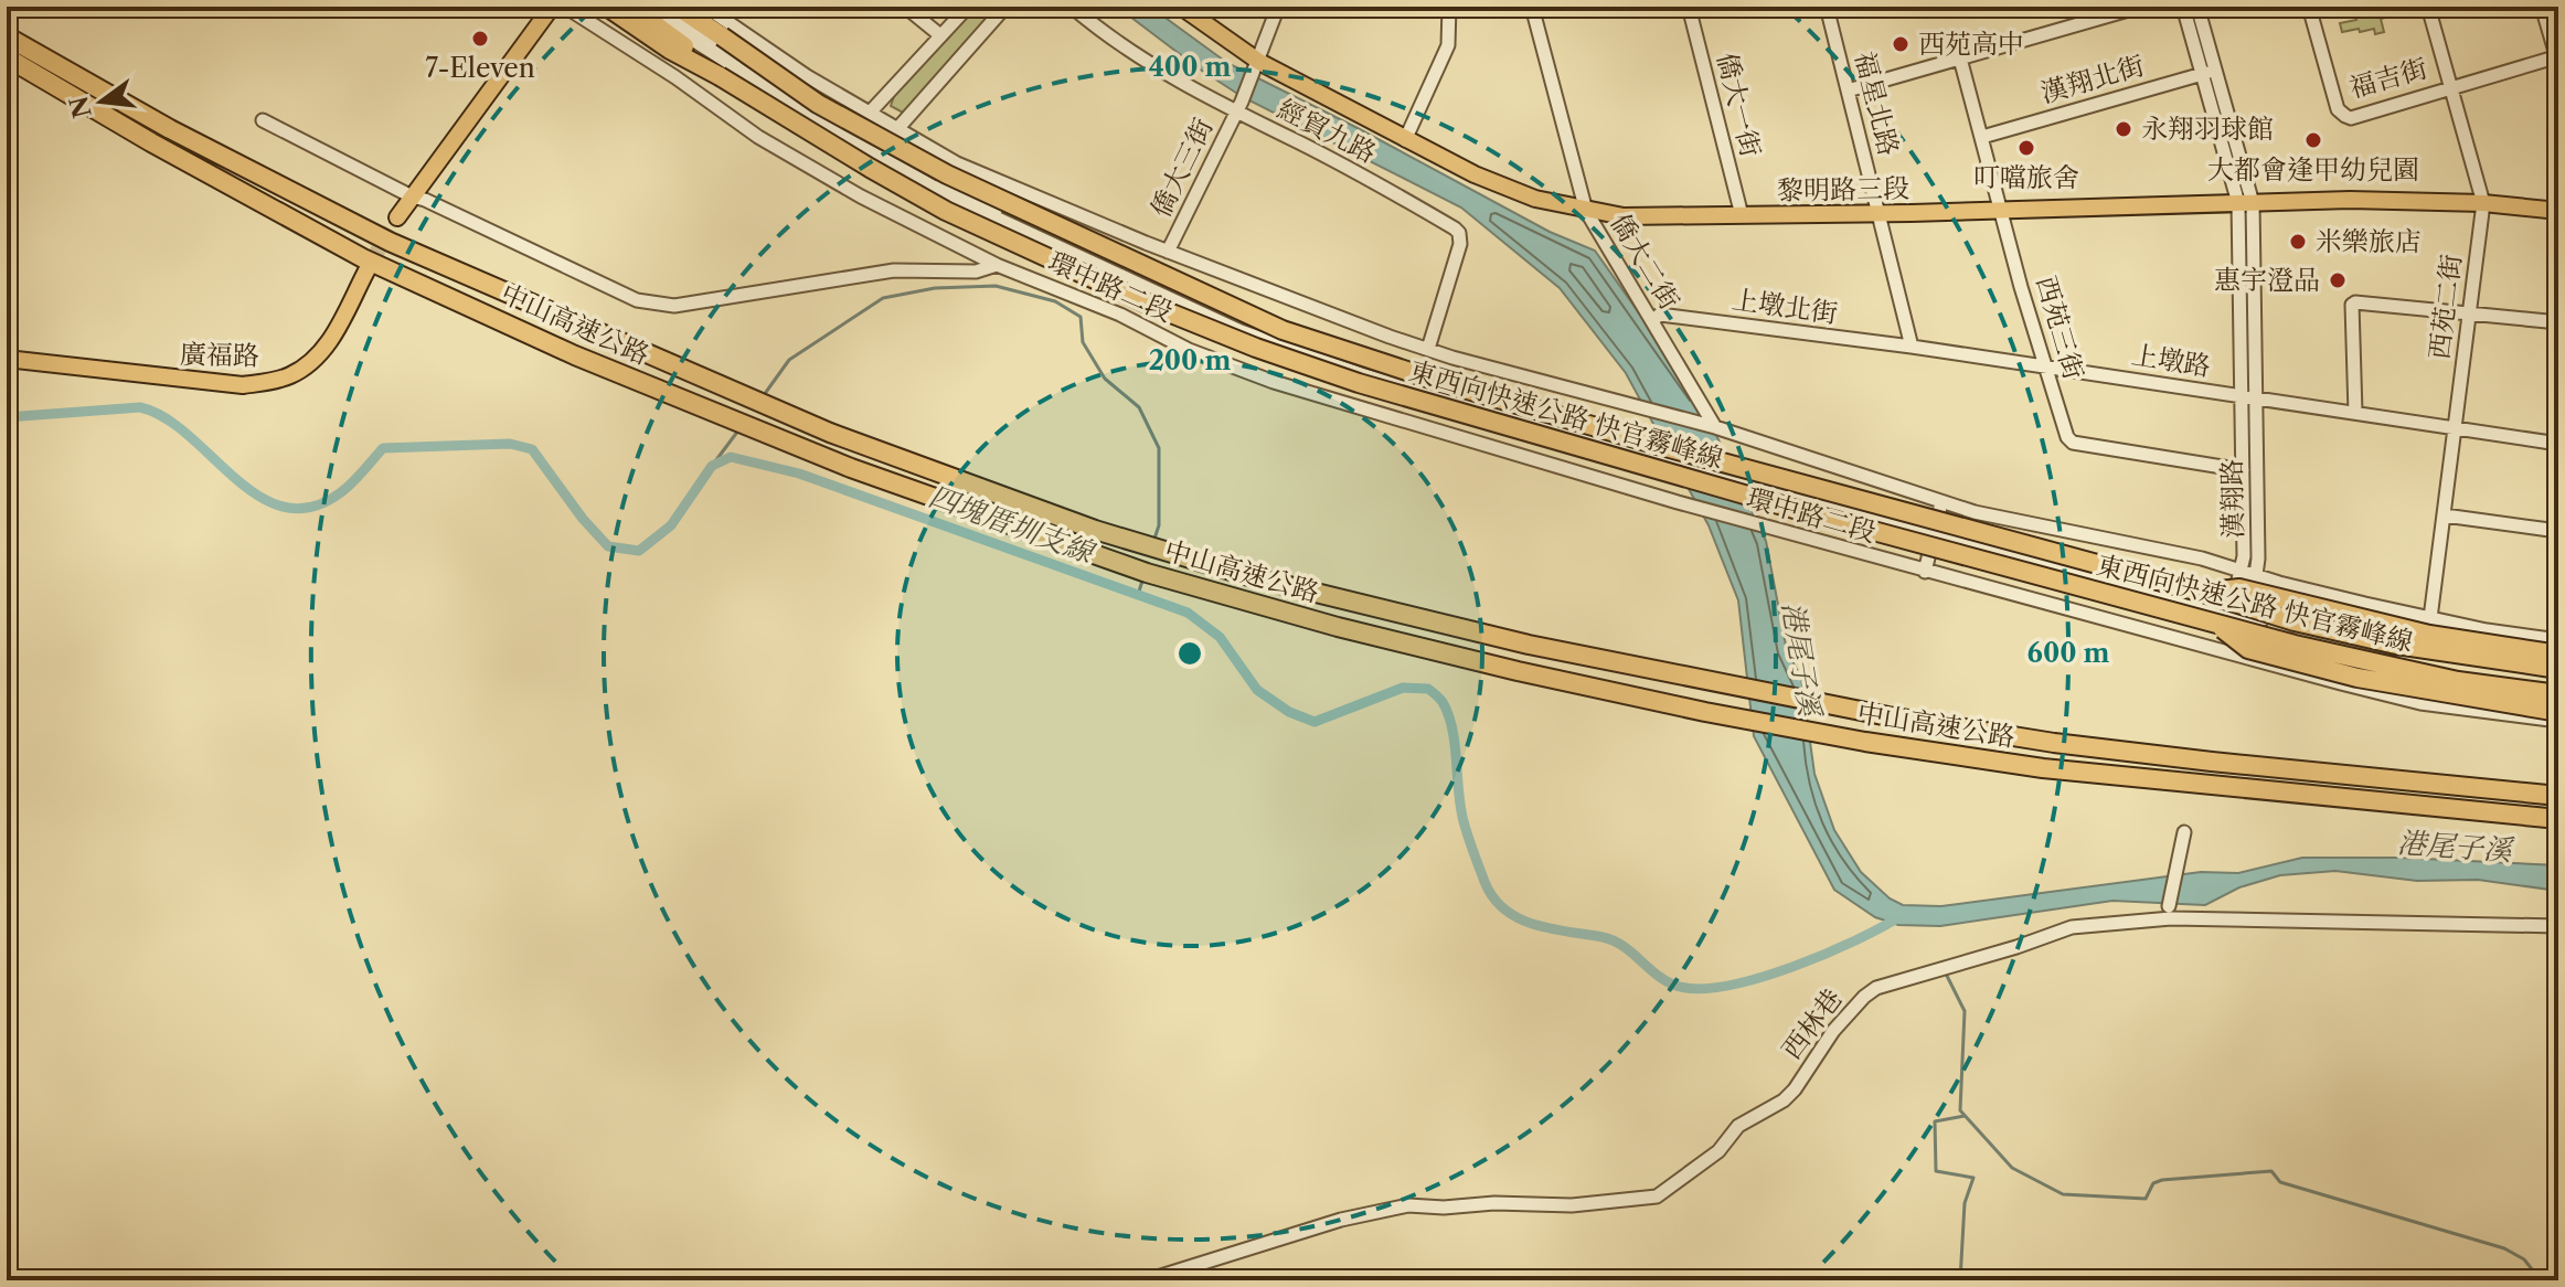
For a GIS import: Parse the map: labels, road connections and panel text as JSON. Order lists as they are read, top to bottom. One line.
{"streets":{"highway":["中山高速公路","東西向快速公路 快官霧峰線"],"main road":["黎明路三段","廣福路"],"street":["福吉街","漢翔北街","福星北路","僑大一街","經貿九路","僑大三街","僑大二街","環中路二段","上墩北街","西苑二街","西苑三街","上墩路","漢翔路","西林巷"]},"crossings":[["福吉街","西苑二街"],["漢翔北街","西苑三街"],["漢翔北街","漢翔路"],["福星北路","黎明路三段"],["僑大一街","黎明路三段"],["經貿九路","僑大三街"],["經貿九路","環中路二段"],["僑大三街","黎明路三段"],["僑大三街","環中路二段"],["黎明路三段","僑大二街"],["黎明路三段","西苑二街"],["黎明路三段","西苑三街"],["黎明路三段","漢翔路"],["僑大二街","環中路二段"],["僑大二街","上墩北街"],["環中路二段","西苑二街"],["環中路二段","東西向快速公路 快官霧峰線"],["環中路二段","漢翔路"],["上墩北街","上墩路"],["西苑二街","上墩路"],["西苑三街","上墩路"],["西苑三街","漢翔路"],["上墩路","漢翔路"],["東西向快速公路 快官霧峰線","漢翔路"]],"water":["四塊厝圳支線","港尾子溪"],"places":["7-Eleven","西苑高中","永翔羽球館","大都會逢甲幼兒園","叮噹旅舍","米樂旅店","惠宇澄品"],"north":"left","rings":["400 m","200 m","600 m"]}
